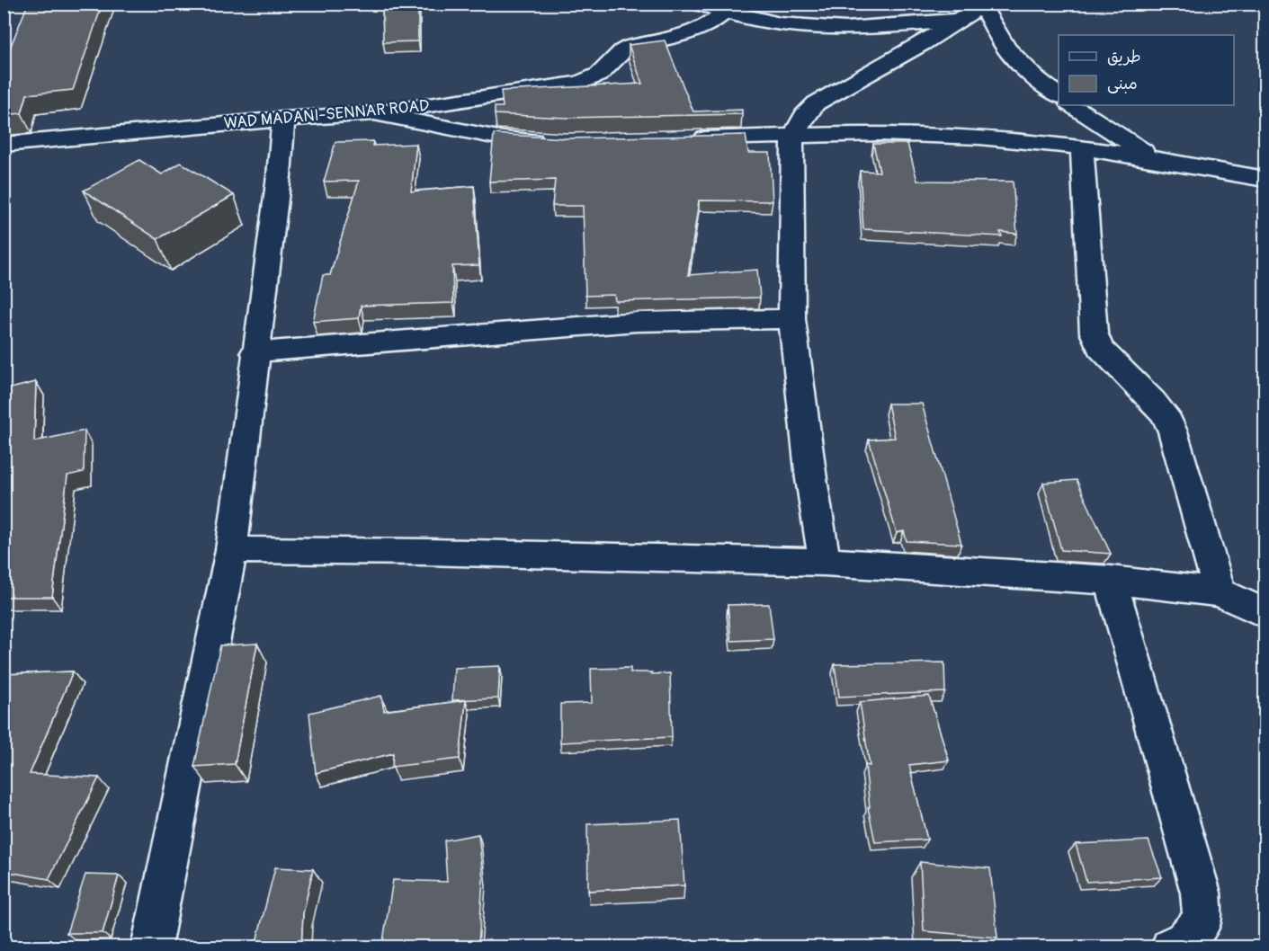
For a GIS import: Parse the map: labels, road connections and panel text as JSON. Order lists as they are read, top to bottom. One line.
{"streets":{"street":["WAD MADANI-SENNAR ROAD"]},"legend":["طريق","مبنى"]}
